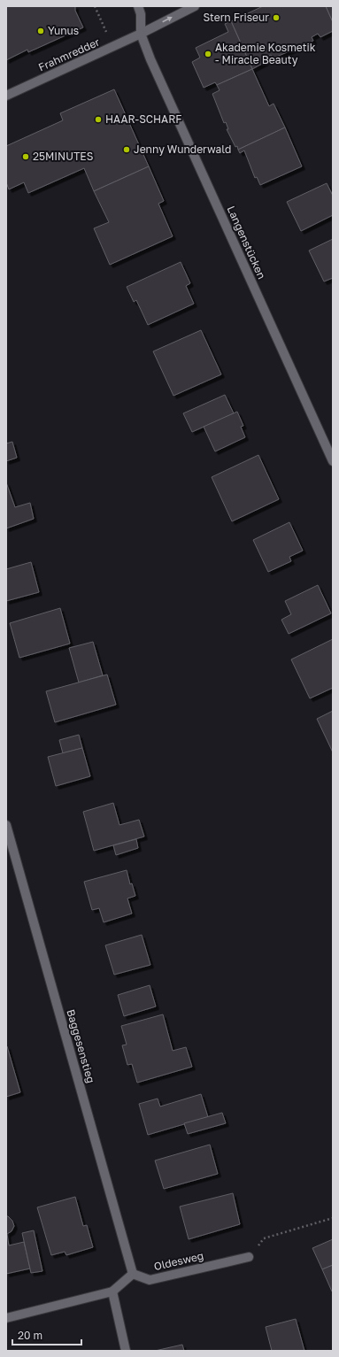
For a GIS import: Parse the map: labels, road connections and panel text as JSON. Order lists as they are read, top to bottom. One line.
{"streets":{"street":["Frahmredder","Langenstücken","Baggesenstieg","Oldesweg"]},"crossings":[["Frahmredder","Langenstücken"],["Baggesenstieg","Oldesweg"]],"places":["Stern Friseur","Yunus","Akademie Kosmetik - Miracle Beauty","HAAR-SCHARF","Jenny Wunderwald","25MINUTES"],"scale_bar":"20 m"}
